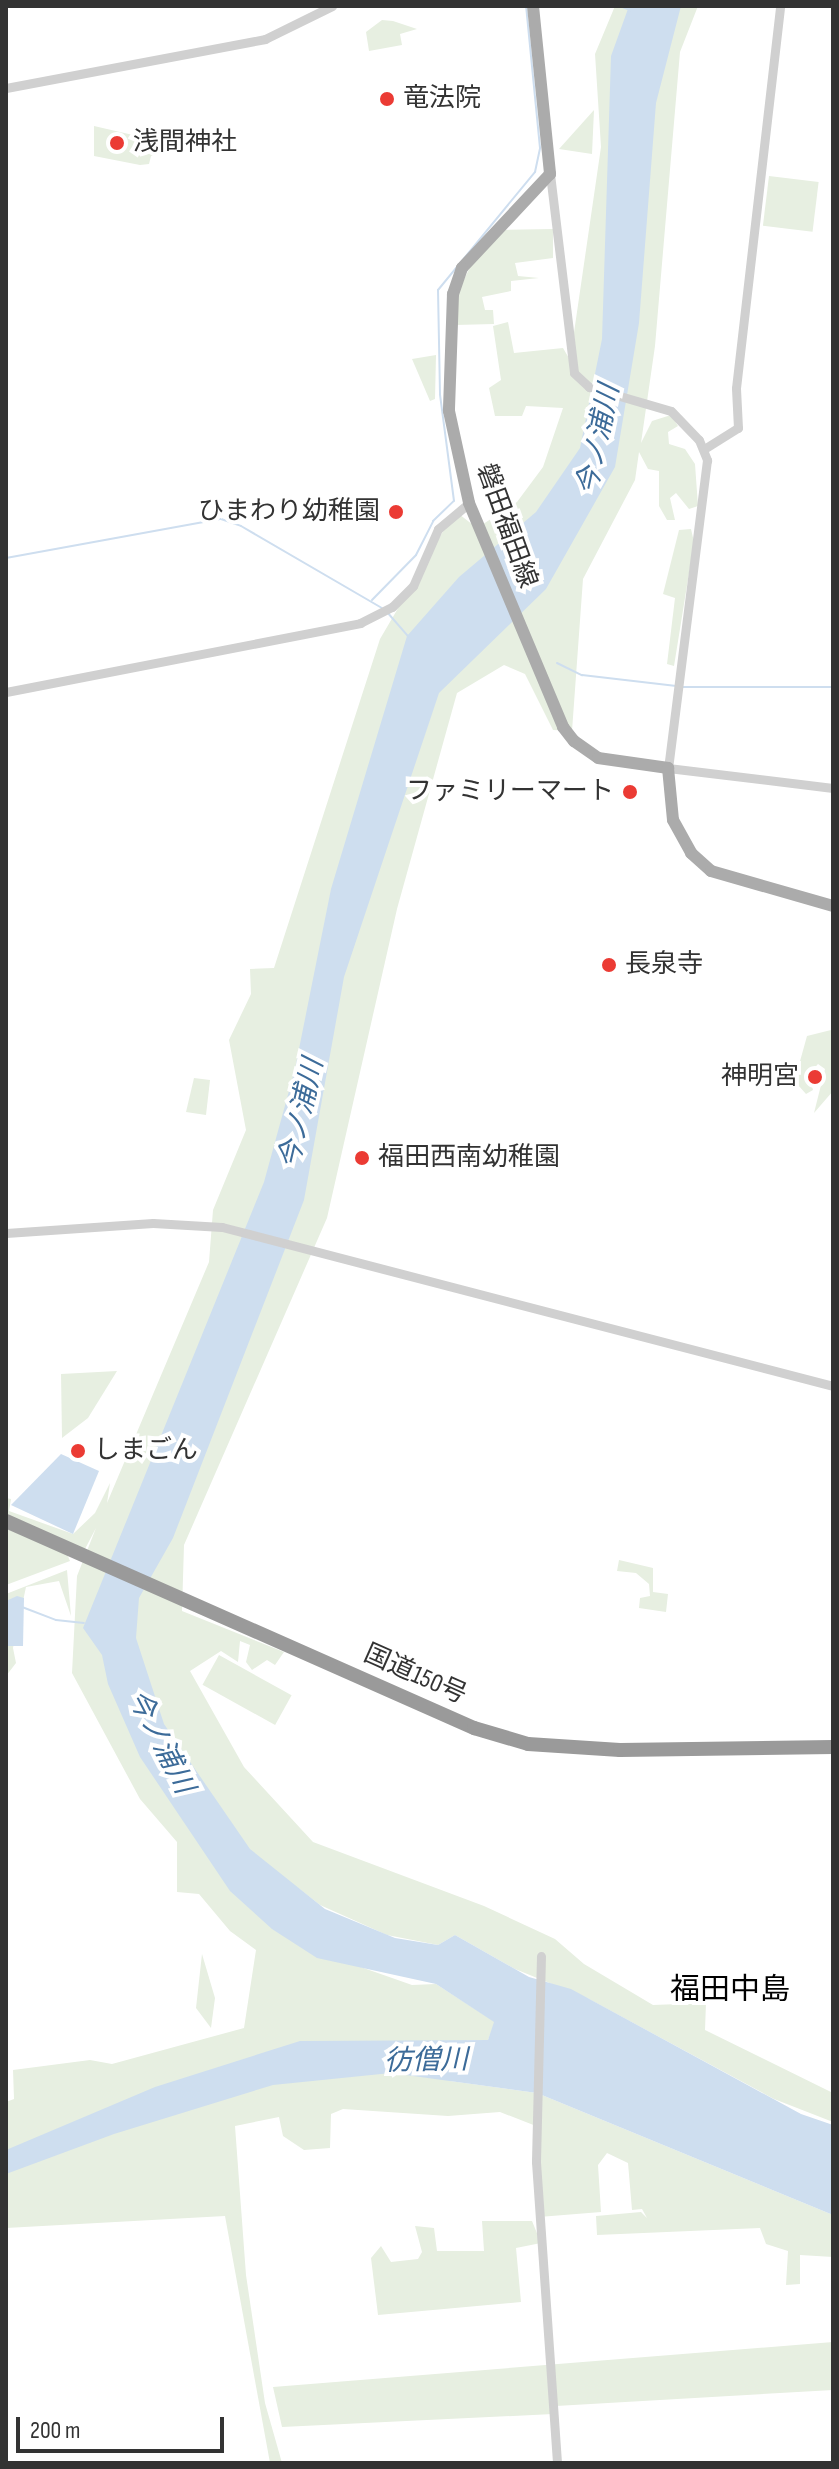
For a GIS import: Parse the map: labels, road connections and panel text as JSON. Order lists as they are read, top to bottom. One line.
{"streets":{"highway":["国道150号"],"main road":["磐田福田線"]},"districts":["福田中島"],"water":["今ノ浦川","彷僧川"],"places":["竜法院","浅間神社","ひまわり幼稚園","ファミリーマート","長泉寺","神明宮","福田西南幼稚園","しまごん"],"scale_bar":"200 m"}
